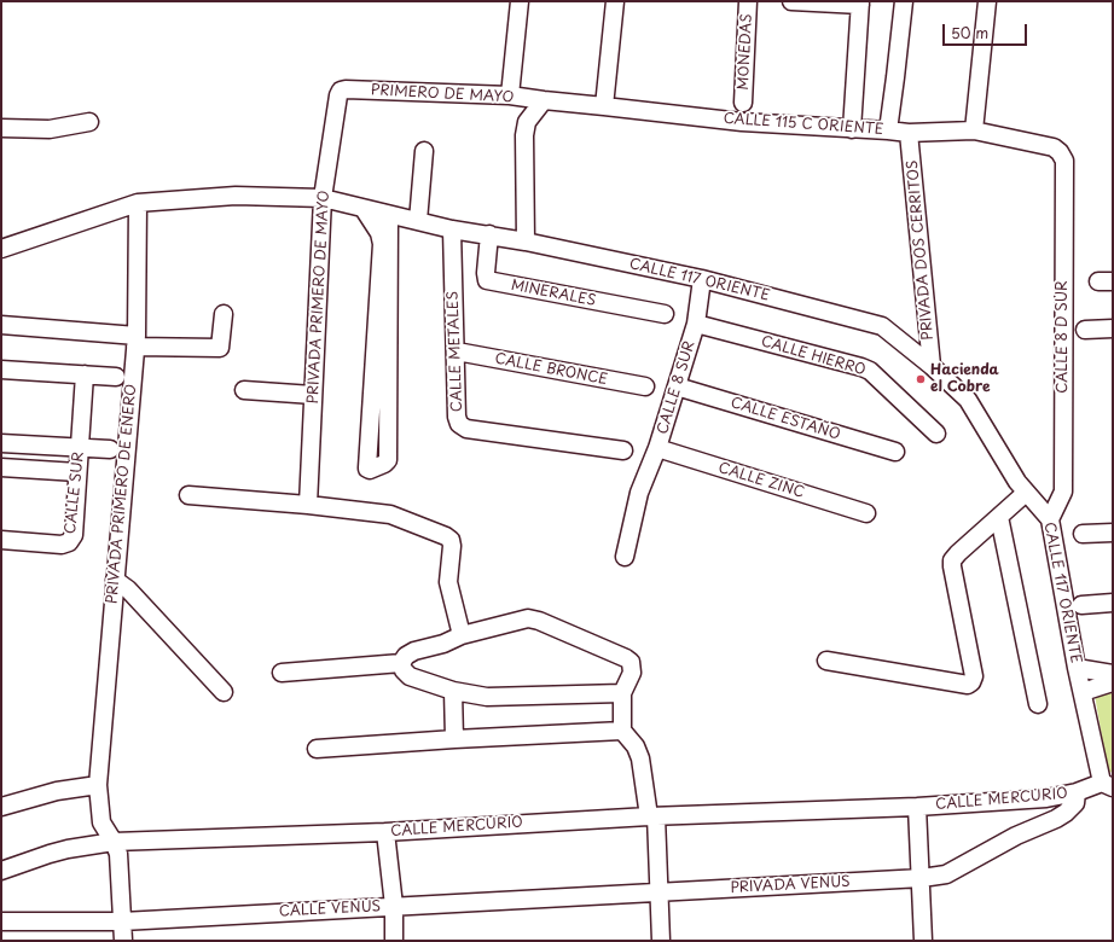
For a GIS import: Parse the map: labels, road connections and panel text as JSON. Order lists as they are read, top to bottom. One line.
{"streets":{"street":["MONEDAS","PRIMERO DE MAYO","CALLE 115 C ORIENTE","PRIVADA DOS CERRITOS","CALLE 117 ORIENTE","MINERALES","PRIVADA PRIMERO DE MAYO","CALLE 8 D SUR","CALLE METALES","CALLE HIERRO","CALLE BRONCE","CALLE 8 SUR","CALLE ESTAÑO","CALLE ZINC","CALLE SUR","PRIVADA PRIMERO DE ENERO","CALLE MERCURIO","PRIVADA VENUS","CALLE VENUS"]},"crossings":[["PRIMERO DE MAYO","CALLE 115 C ORIENTE"],["PRIMERO DE MAYO","PRIVADA PRIMERO DE MAYO"],["CALLE 115 C ORIENTE","PRIVADA DOS CERRITOS"],["CALLE 115 C ORIENTE","CALLE 8 D SUR"],["PRIVADA DOS CERRITOS","CALLE 117 ORIENTE"],["CALLE 117 ORIENTE","MINERALES"],["CALLE 117 ORIENTE","PRIVADA PRIMERO DE MAYO"],["CALLE 117 ORIENTE","CALLE 8 D SUR"],["CALLE 117 ORIENTE","CALLE METALES"],["CALLE 117 ORIENTE","CALLE 8 SUR"],["CALLE 117 ORIENTE","PRIVADA PRIMERO DE ENERO"],["CALLE 117 ORIENTE","CALLE MERCURIO"],["CALLE METALES","CALLE BRONCE"],["CALLE HIERRO","CALLE 8 SUR"],["CALLE 8 SUR","CALLE ESTAÑO"],["CALLE 8 SUR","CALLE ZINC"],["PRIVADA PRIMERO DE ENERO","CALLE MERCURIO"],["PRIVADA PRIMERO DE ENERO","CALLE VENUS"],["CALLE MERCURIO","PRIVADA VENUS"],["PRIVADA VENUS","CALLE VENUS"]],"places":["Hacienda el Cobre"],"scale_bar":"50 m"}
